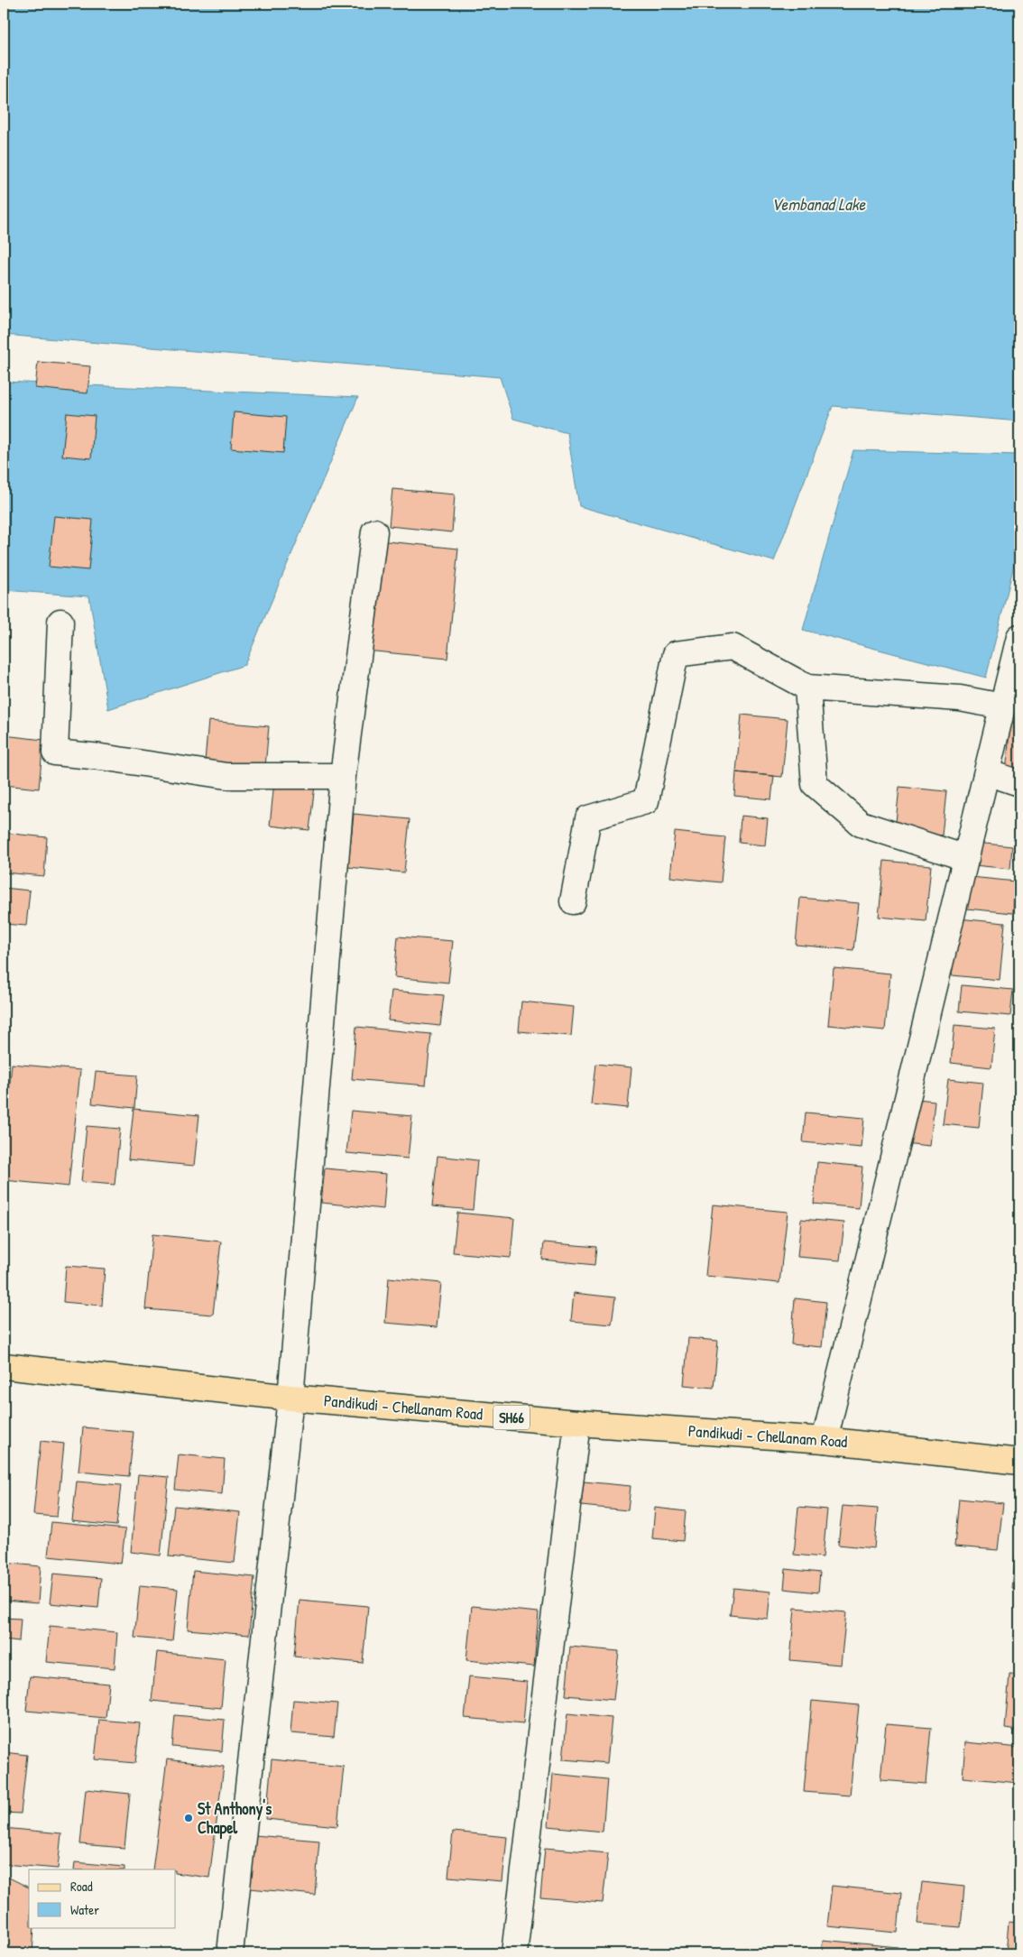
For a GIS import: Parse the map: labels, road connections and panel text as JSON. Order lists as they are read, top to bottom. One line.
{"streets":{"main road":["Pandikudi - Chellanam Road","SH66"]},"water":["Vembanad Lake"],"places":["St Anthony's Chapel"],"legend":["Road","Water"]}
